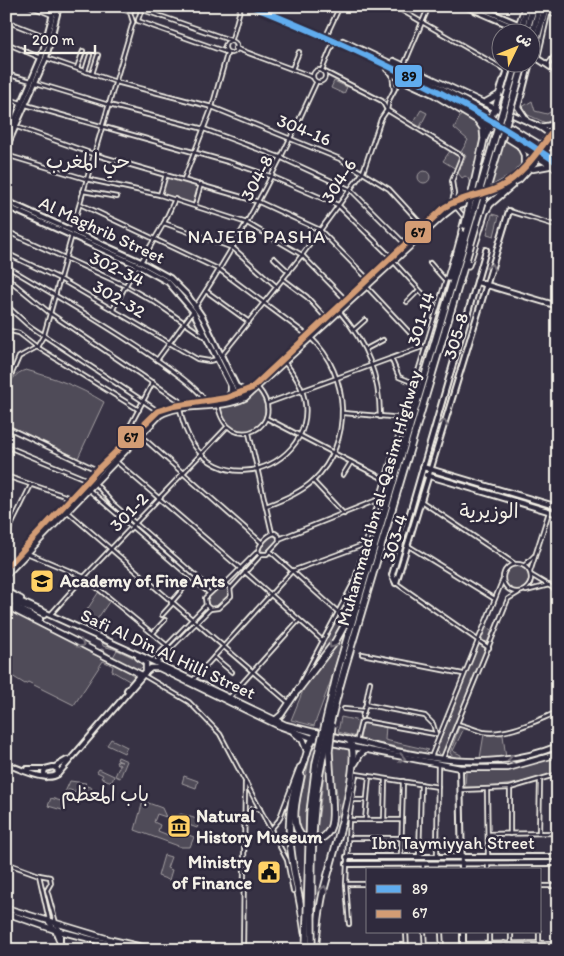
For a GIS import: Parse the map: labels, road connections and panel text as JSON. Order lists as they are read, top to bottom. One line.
{"streets":{"highway":["Muhammad ibn al-Qasim Highway"],"main road":["Safi Al Din Al Hilli Street"],"street":["304-16","304-8","304-6","Al Maghrib Street","302-34","302-32","301-14","305-8","301-2","303-4","Ibn Taymiyyah Street"]},"crossings":[["304-16","304-8"],["304-16","304-6"],["304-8","Al Maghrib Street"],["304-6","Al Maghrib Street"],["304-6","302-32"],["Al Maghrib Street","302-34"],["Al Maghrib Street","302-32"],["305-8","303-4"],["301-2","Safi Al Din Al Hilli Street"]],"districts":["حي المغرب","NAJEIB PASHA","الوزيرية","باب المعظم"],"places":{"school or university":["Academy of Fine Arts"],"museum":["Natural History Museum"],"public building":["Ministry of Finance"]},"lines":["transit line 89","transit line 67"],"legend":["89","67"],"scale_bar":"200 m","north":"top right"}
